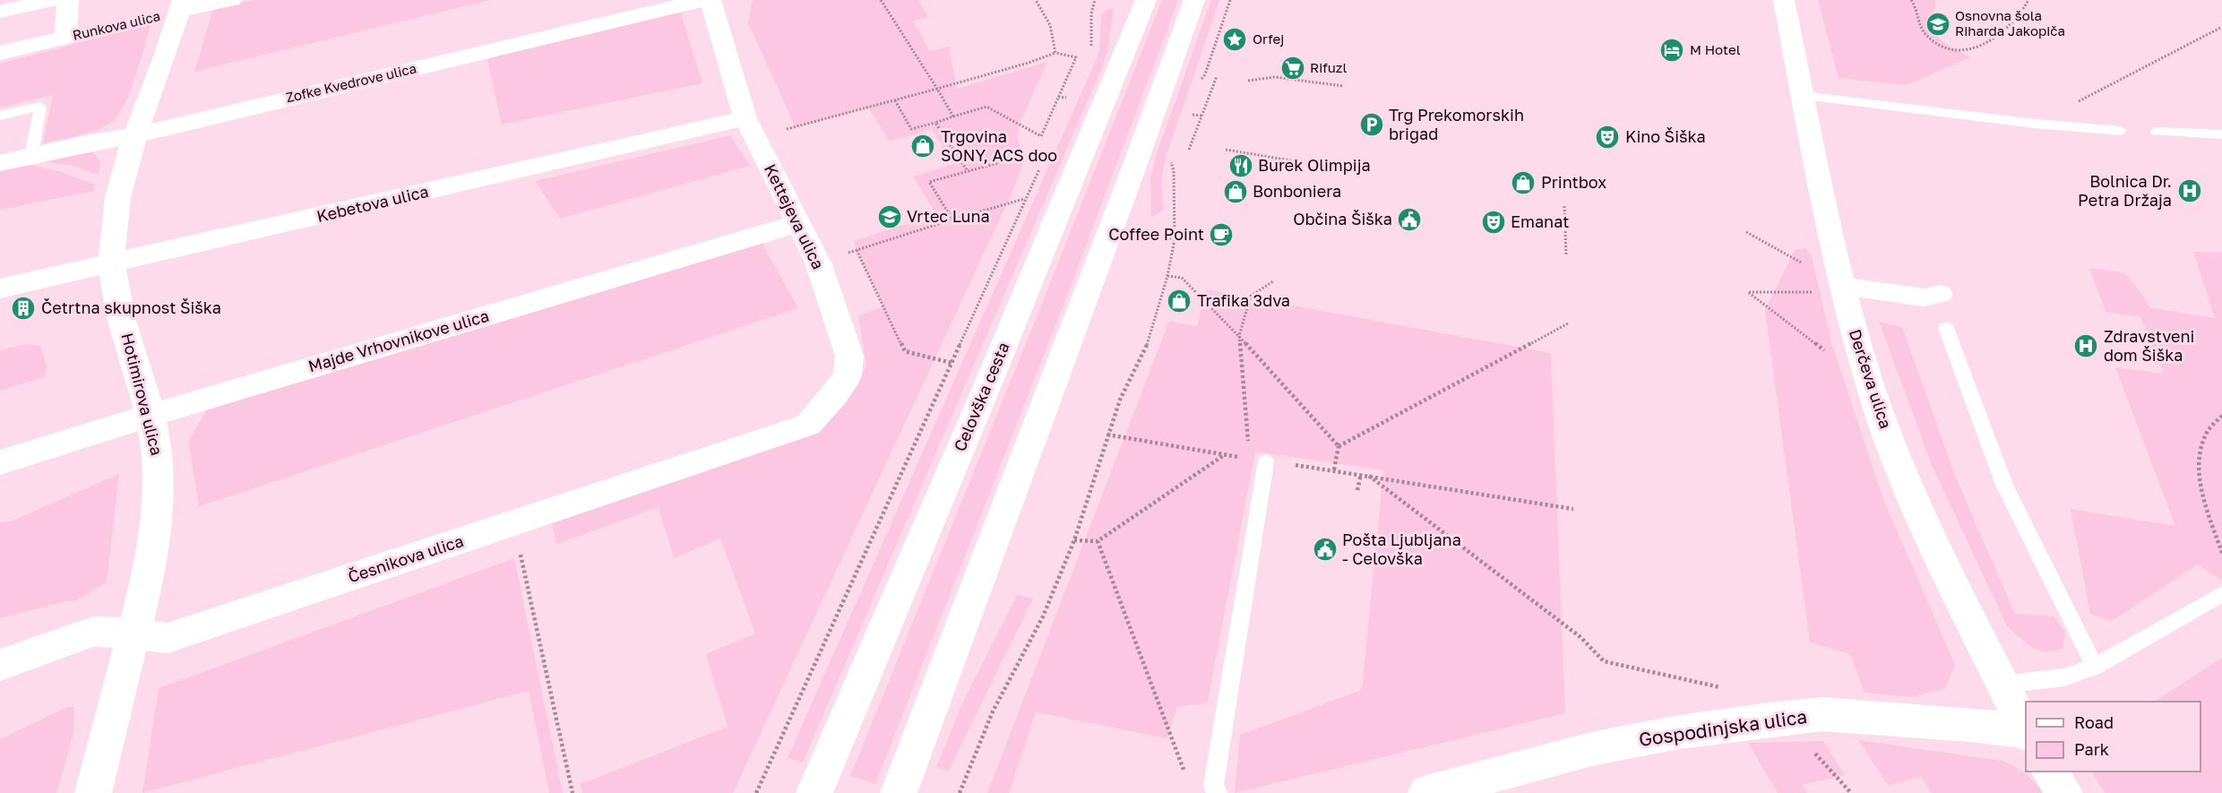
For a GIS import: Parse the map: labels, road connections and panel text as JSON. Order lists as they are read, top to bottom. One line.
{"streets":{"street":["Runkova ulica","Zofke Kvedrove ulica","Kebetova ulica","Kettejeva ulica","Majde Vrhovnikove ulica","Derčeva ulica","Hotimirova ulica","Celovška cesta","Česnikova ulica","Gospodinjska ulica"]},"crossings":[["Runkova ulica","Hotimirova ulica"],["Zofke Kvedrove ulica","Hotimirova ulica"],["Kebetova ulica","Kettejeva ulica"],["Kebetova ulica","Hotimirova ulica"],["Kettejeva ulica","Majde Vrhovnikove ulica"],["Kettejeva ulica","Česnikova ulica"],["Majde Vrhovnikove ulica","Hotimirova ulica"],["Hotimirova ulica","Česnikova ulica"]],"places":{"school or university":["Osnovna šola Riharda Jakopiča","Vrtec Luna"],"place":["Orfej"],"hotel":["M Hotel"],"supermarket":["Rifuzl"],"parking":["Trg Prekomorskih brigad"],"theatre":["Kino Šiška","Emanat"],"shop":["Trgovina SONY, ACS doo","Printbox","Bonboniera","Trafika 3dva"],"restaurant":["Burek Olimpija"],"hospital":["Bolnica Dr. Petra Držaja","Zdravstveni dom Šiška"],"public building":["Občina Šiška","Pošta Ljubljana - Celovška"],"cafe":["Coffee Point"],"building":["Četrtna skupnost Šiška"]},"legend":["Road","Park"]}
